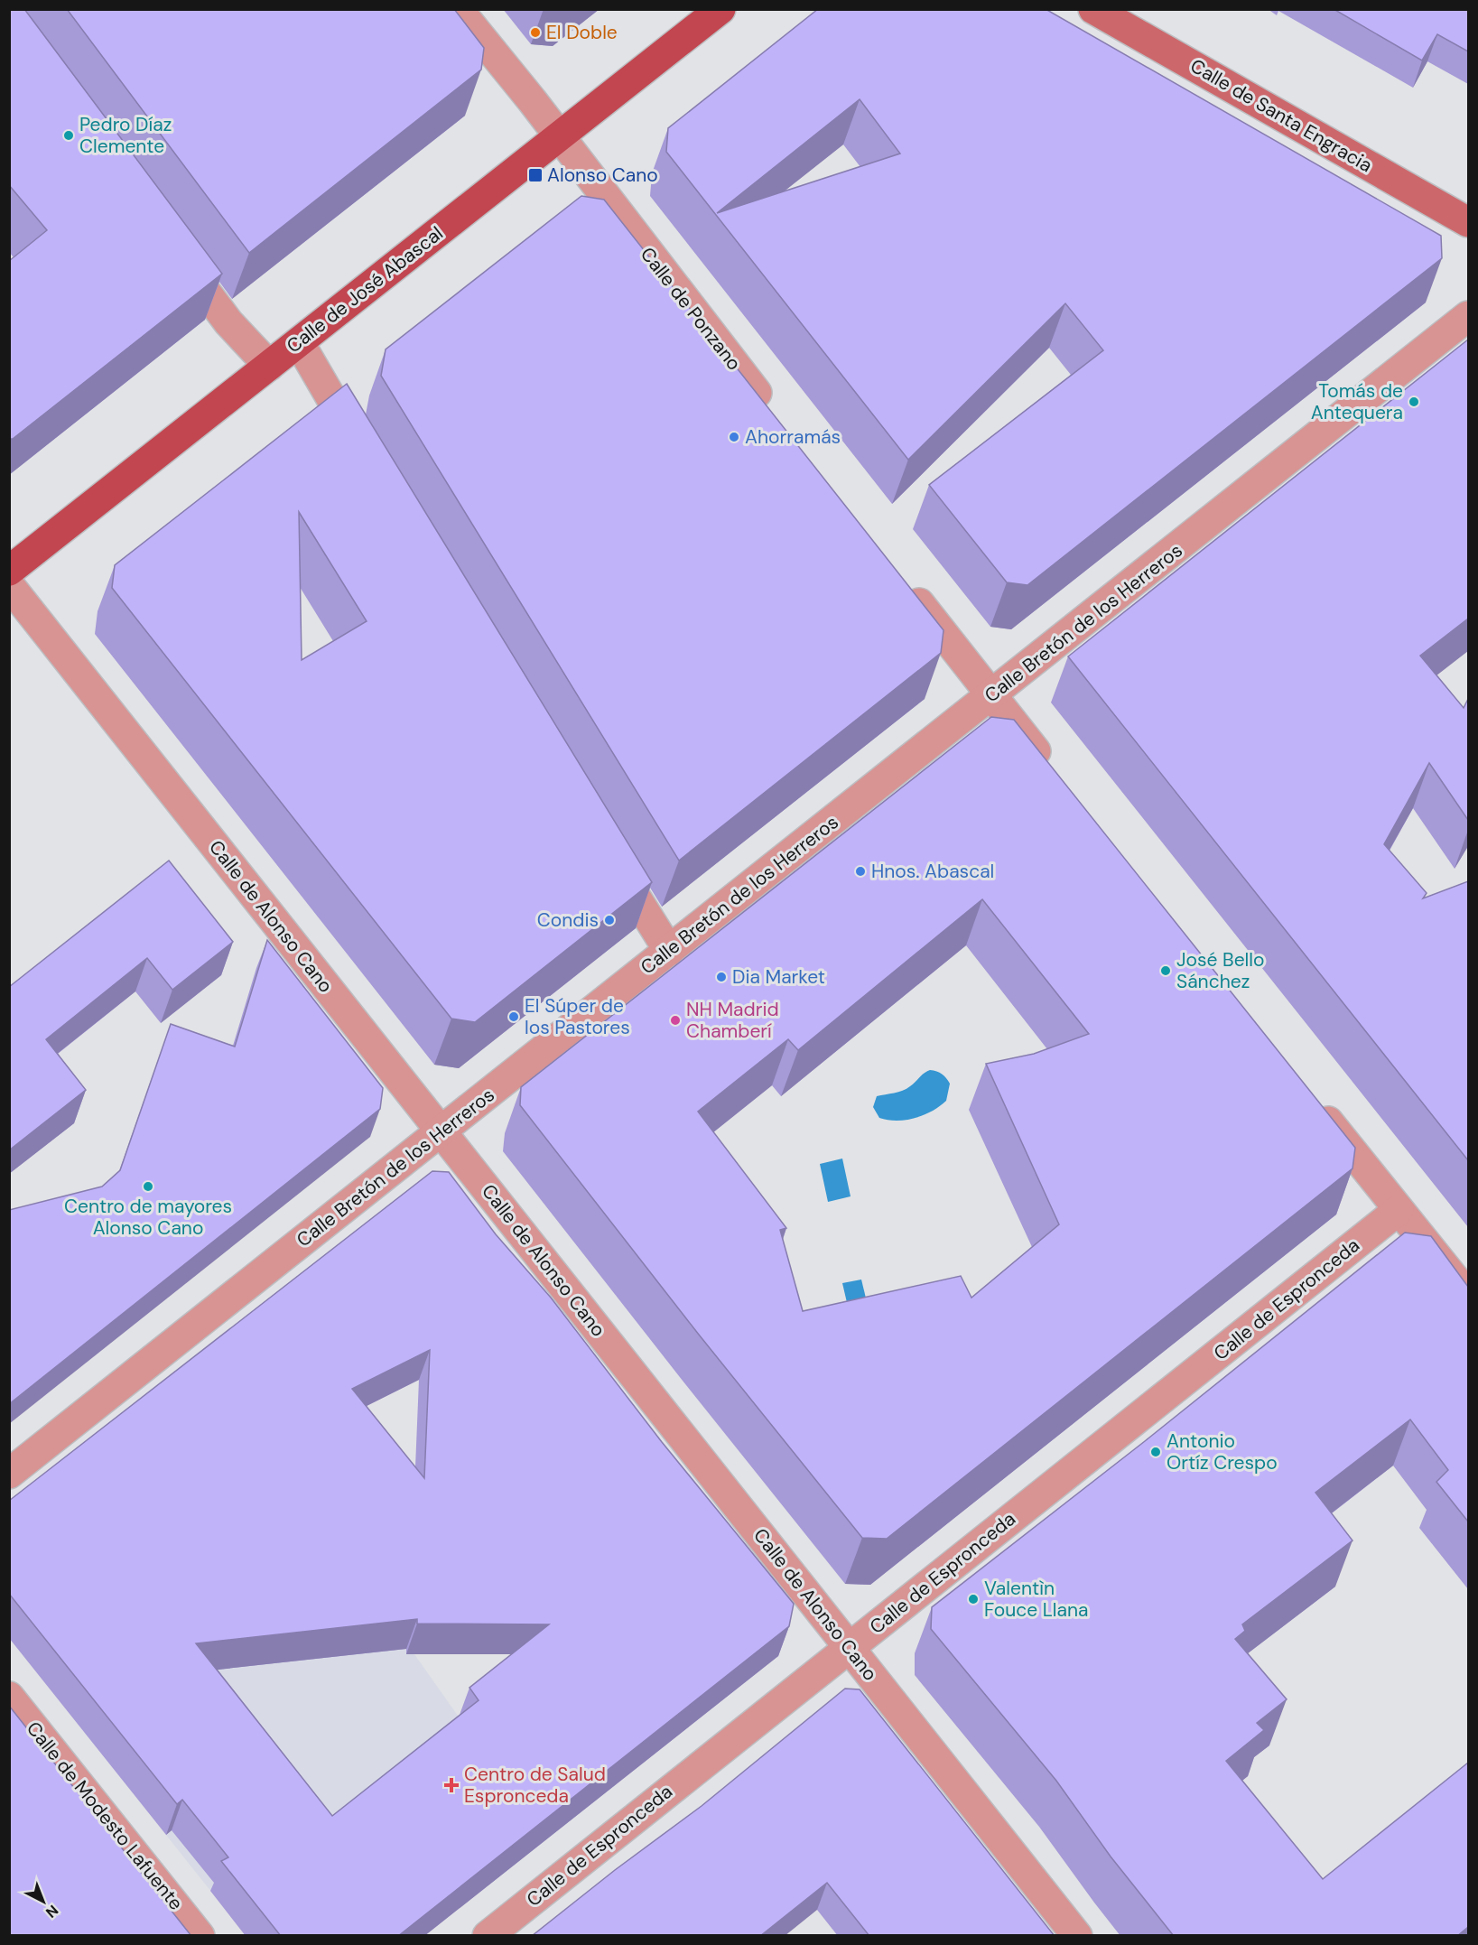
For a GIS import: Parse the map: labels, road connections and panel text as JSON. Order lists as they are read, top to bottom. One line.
{"streets":{"main road":["Calle de Santa Engracia","Calle de José Abascal"],"street":["Calle de Ponzano","Calle Bretón de los Herreros","Calle de Alonso Cano","Calle de Espronceda","Calle de Modesto Lafuente"]},"crossings":[["Calle de José Abascal","Calle de Ponzano"],["Calle Bretón de los Herreros","Calle de Alonso Cano"],["Calle de Alonso Cano","Calle de Espronceda"]],"places":{"other":["El Doble","Pedro Díaz Clemente","Tomás de Antequera","Ahorramás","Hnos. Abascal","Condis","José Bello Sánchez","Dia Market","El Súper de los Pastores","NH Madrid Chamberí","Centro de mayores Alonso Cano","Antonio Ortíz Crespo","Valentìn Fouce Llana"],"transit":["Alonso Cano"],"health":["Centro de Salud Espronceda"]},"north":"bottom right"}
